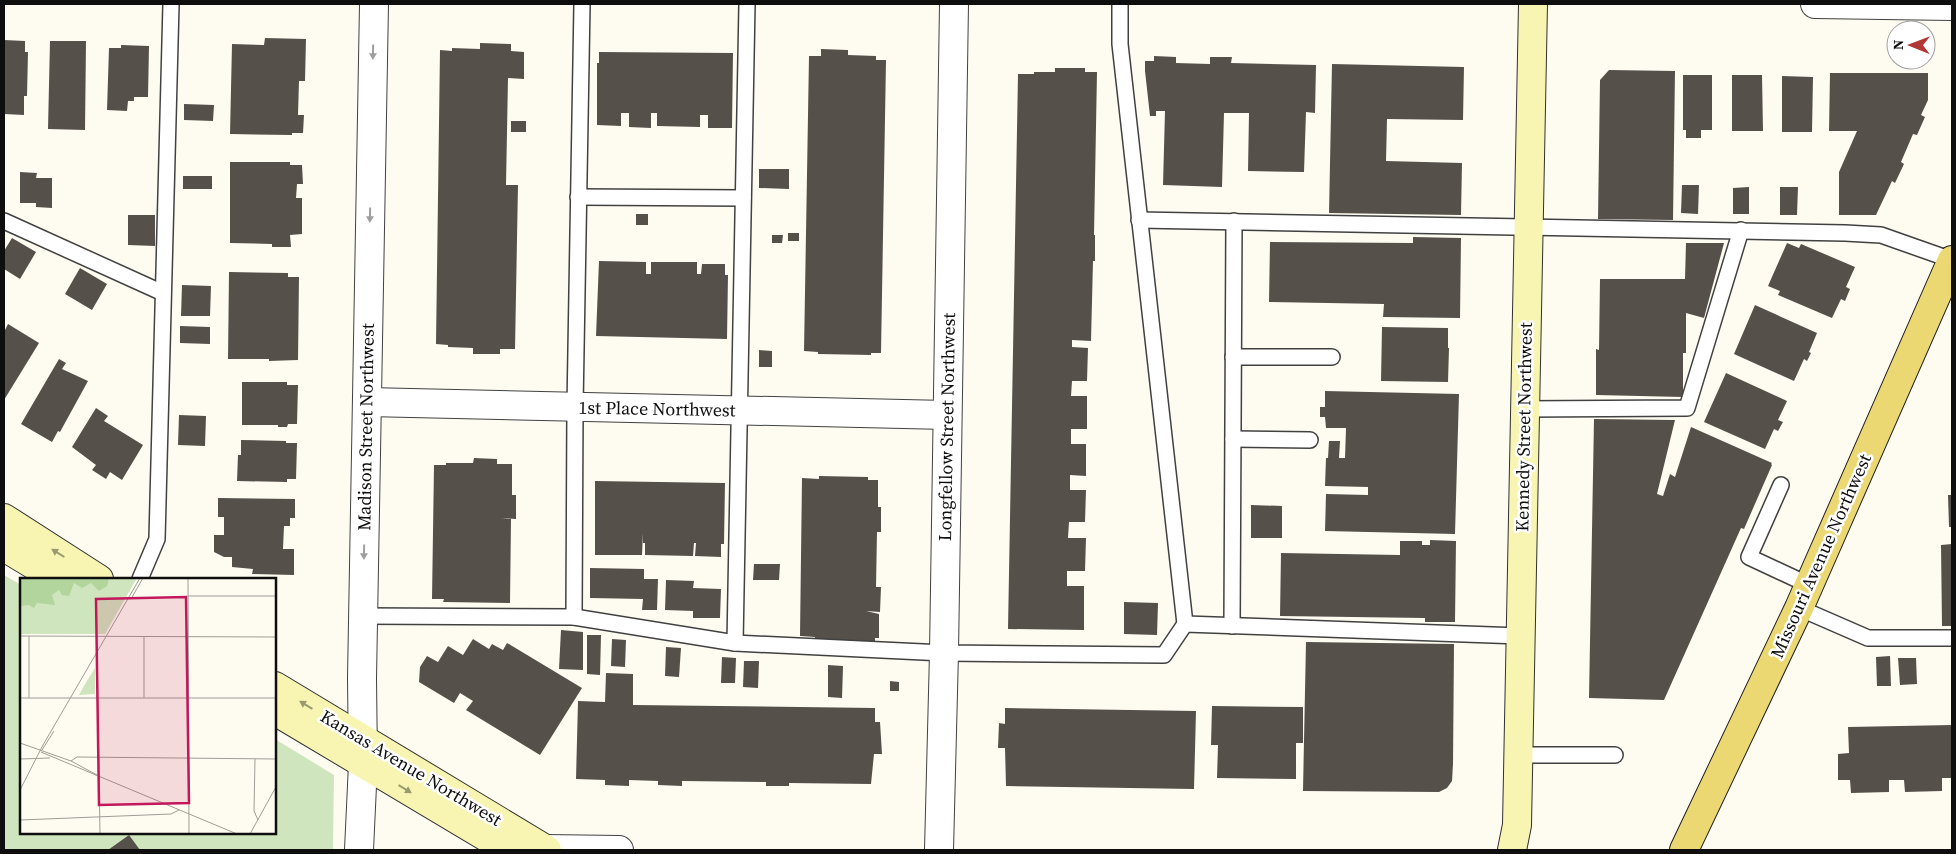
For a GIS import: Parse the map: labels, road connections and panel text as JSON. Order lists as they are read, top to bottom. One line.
{"streets":{"main road":["Missouri Avenue Northwest"],"street":["1st Place Northwest","Madison Street Northwest","Longfellow Street Northwest","Kennedy Street Northwest","Kansas Avenue Northwest"]},"crossings":[["1st Place Northwest","Madison Street Northwest"],["1st Place Northwest","Longfellow Street Northwest"],["Madison Street Northwest","Kansas Avenue Northwest"]],"one_way":["Madison Street Northwest"],"north":"left"}
